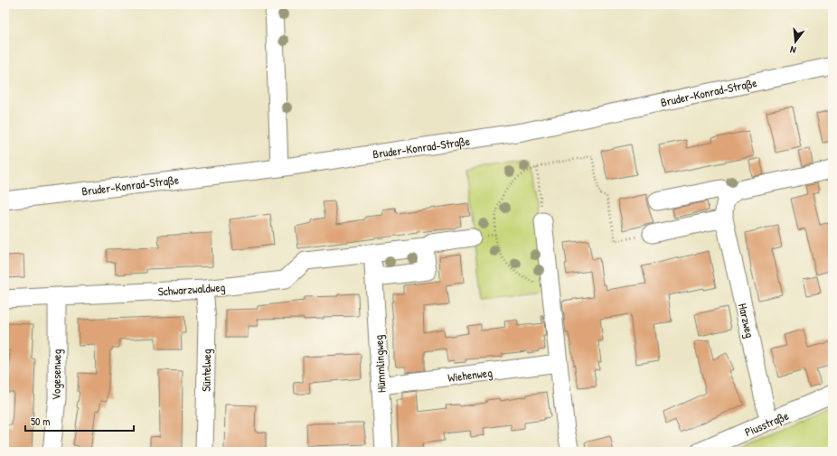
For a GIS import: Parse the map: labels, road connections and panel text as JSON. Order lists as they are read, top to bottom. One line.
{"streets":{"street":["Bruder-Konrad-Straße","Schwarzwaldweg","Harzweg","Hümmlingweg","Süntelweg","Vogesenweg","Wiehenweg","Piusstraße"]},"crossings":[["Schwarzwaldweg","Süntelweg"],["Schwarzwaldweg","Vogesenweg"],["Harzweg","Piusstraße"],["Hümmlingweg","Wiehenweg"]],"scale_bar":"50 m","north":"bottom"}
